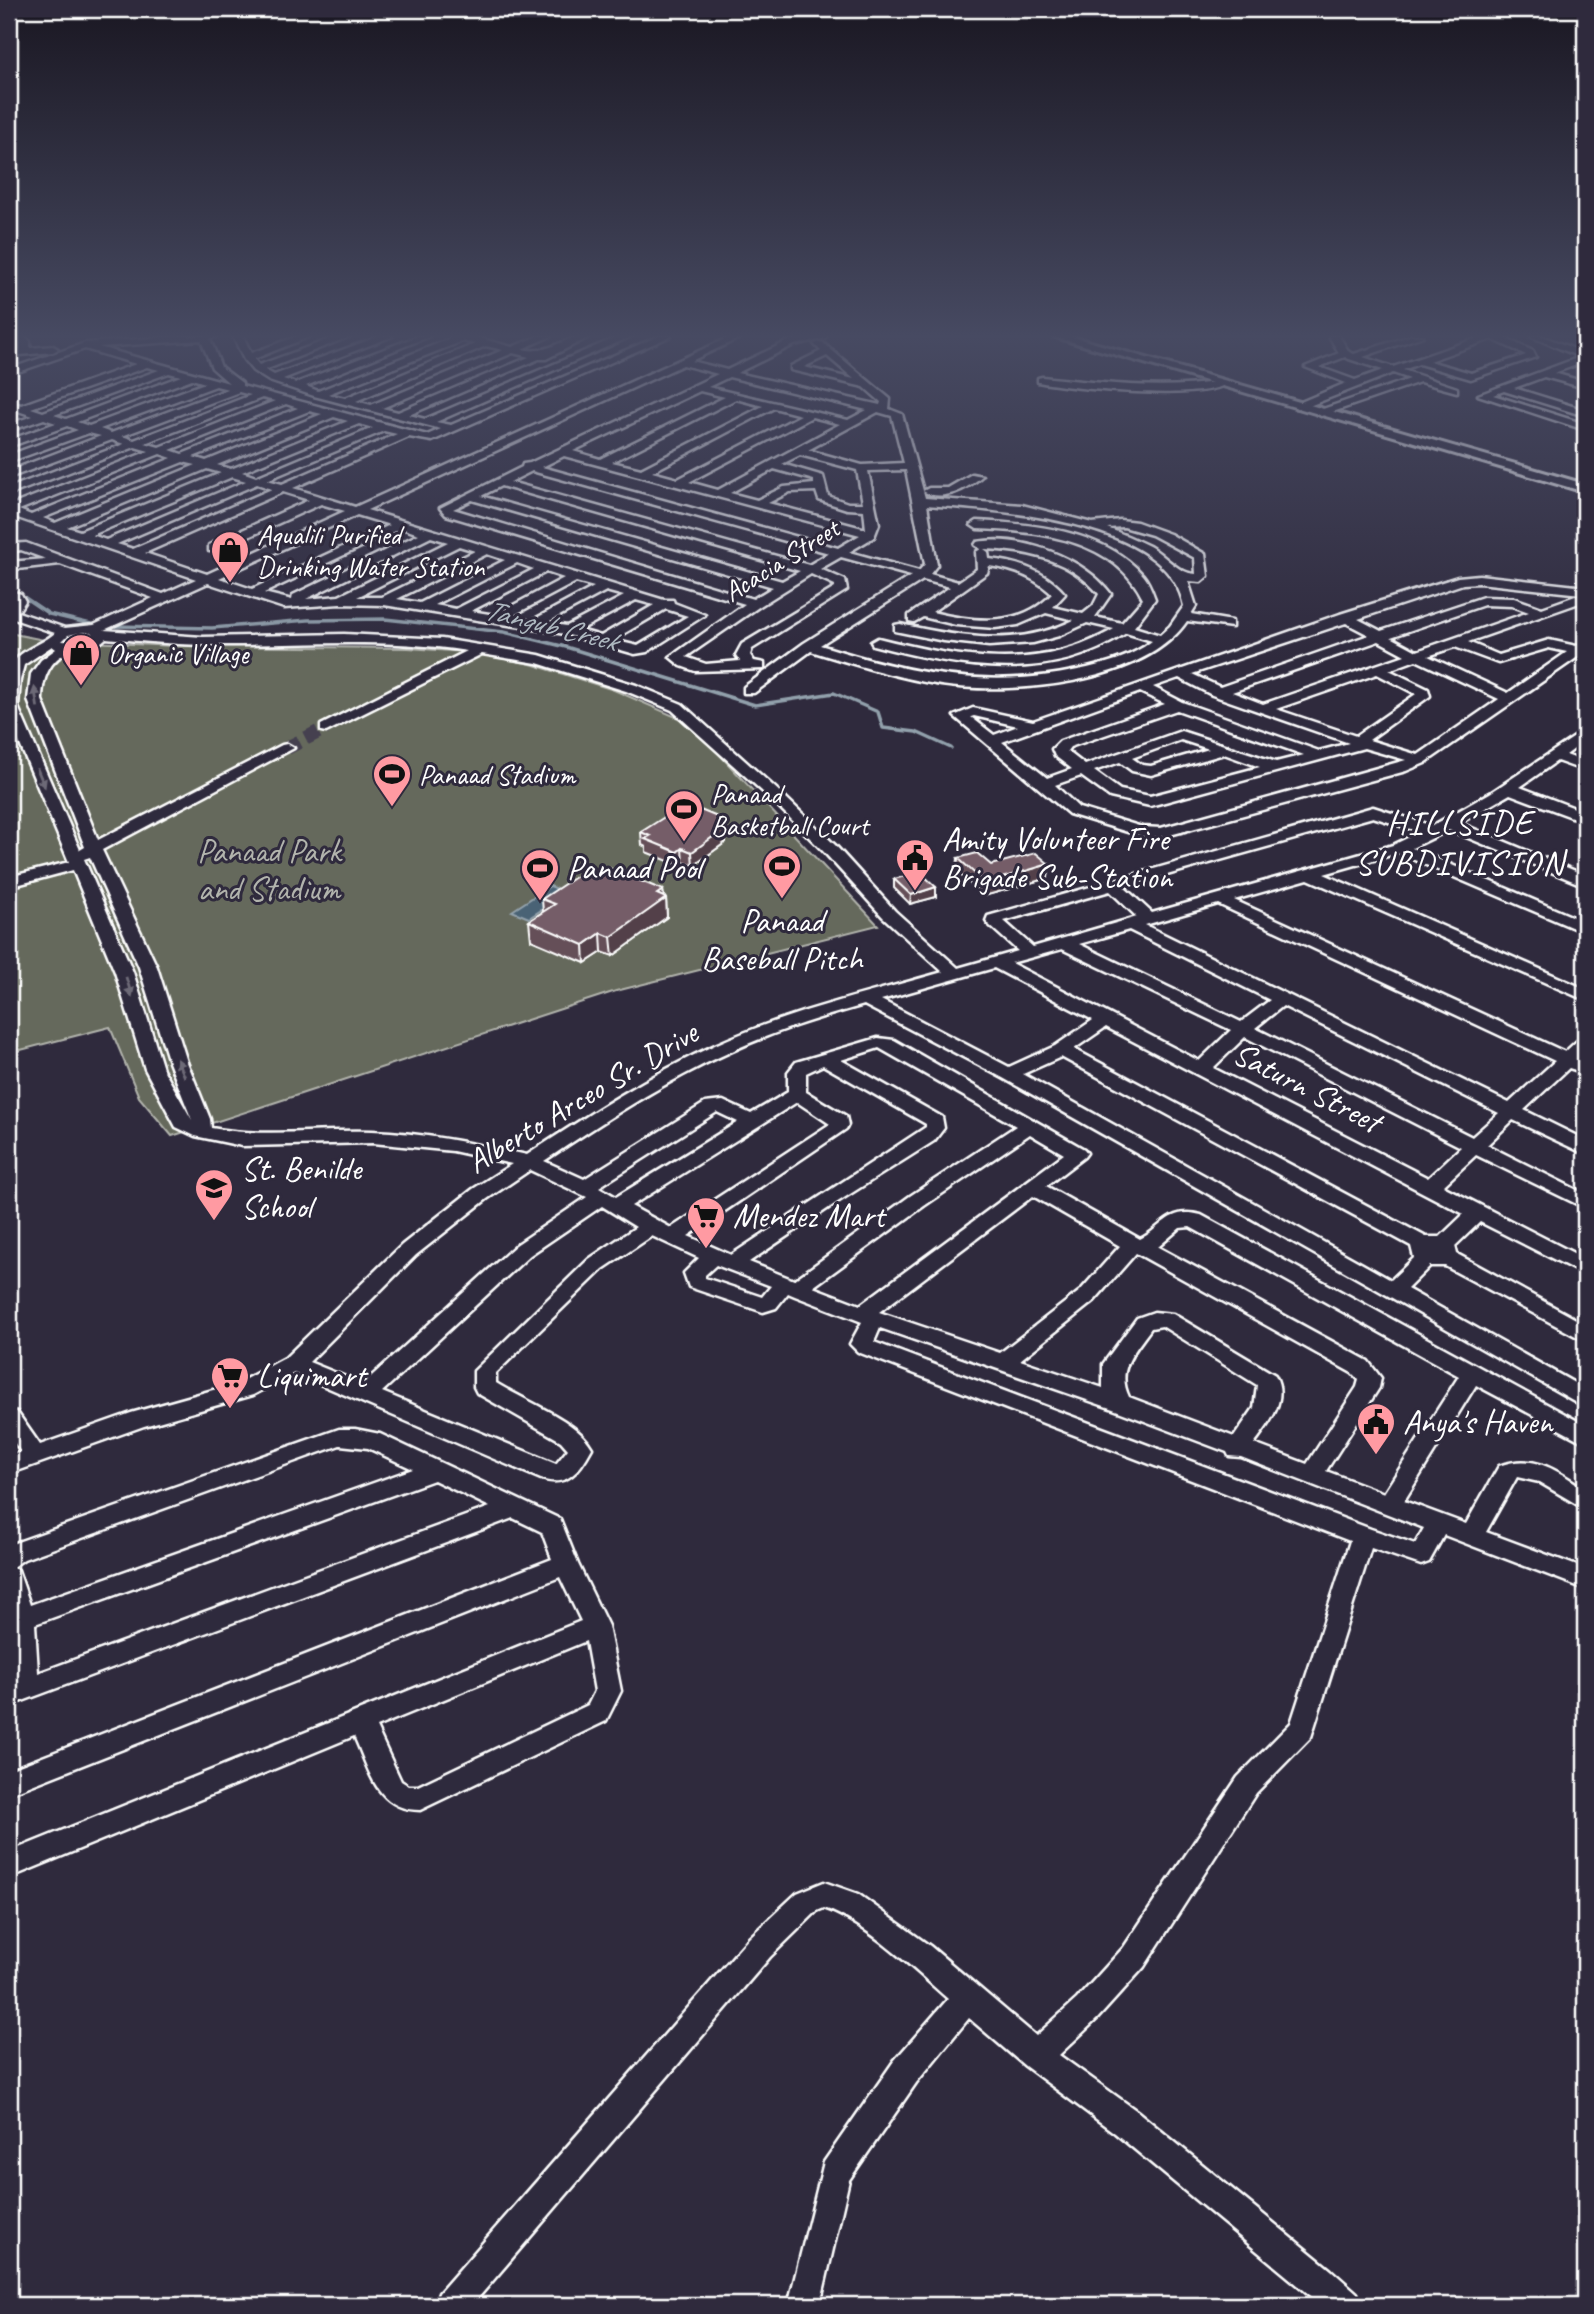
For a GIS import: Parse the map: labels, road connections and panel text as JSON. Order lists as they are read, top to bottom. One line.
{"streets":{"street":["Acacia Street","Saturn Street","Alberto Arceo Sr. Drive"]},"crossings":[["Saturn Street","Alberto Arceo Sr. Drive"]],"districts":["HILLSIDE SUBDIVISION"],"water":["Tangub Creek"],"parks":["Panaad Park and Stadium"],"places":{"shop":["Aqualili Purified Drinking Water Station","Organic Village"],"sports":["Panaad Stadium","Panaad Basketball Court","Panaad Baseball Pitch","Panaad Pool"],"public building":["Amity Volunteer Fire Brigade Sub-Station","Anya's Haven"],"school or university":["St. Benilde School"],"supermarket":["Mendez Mart","Liquimart"]}}
